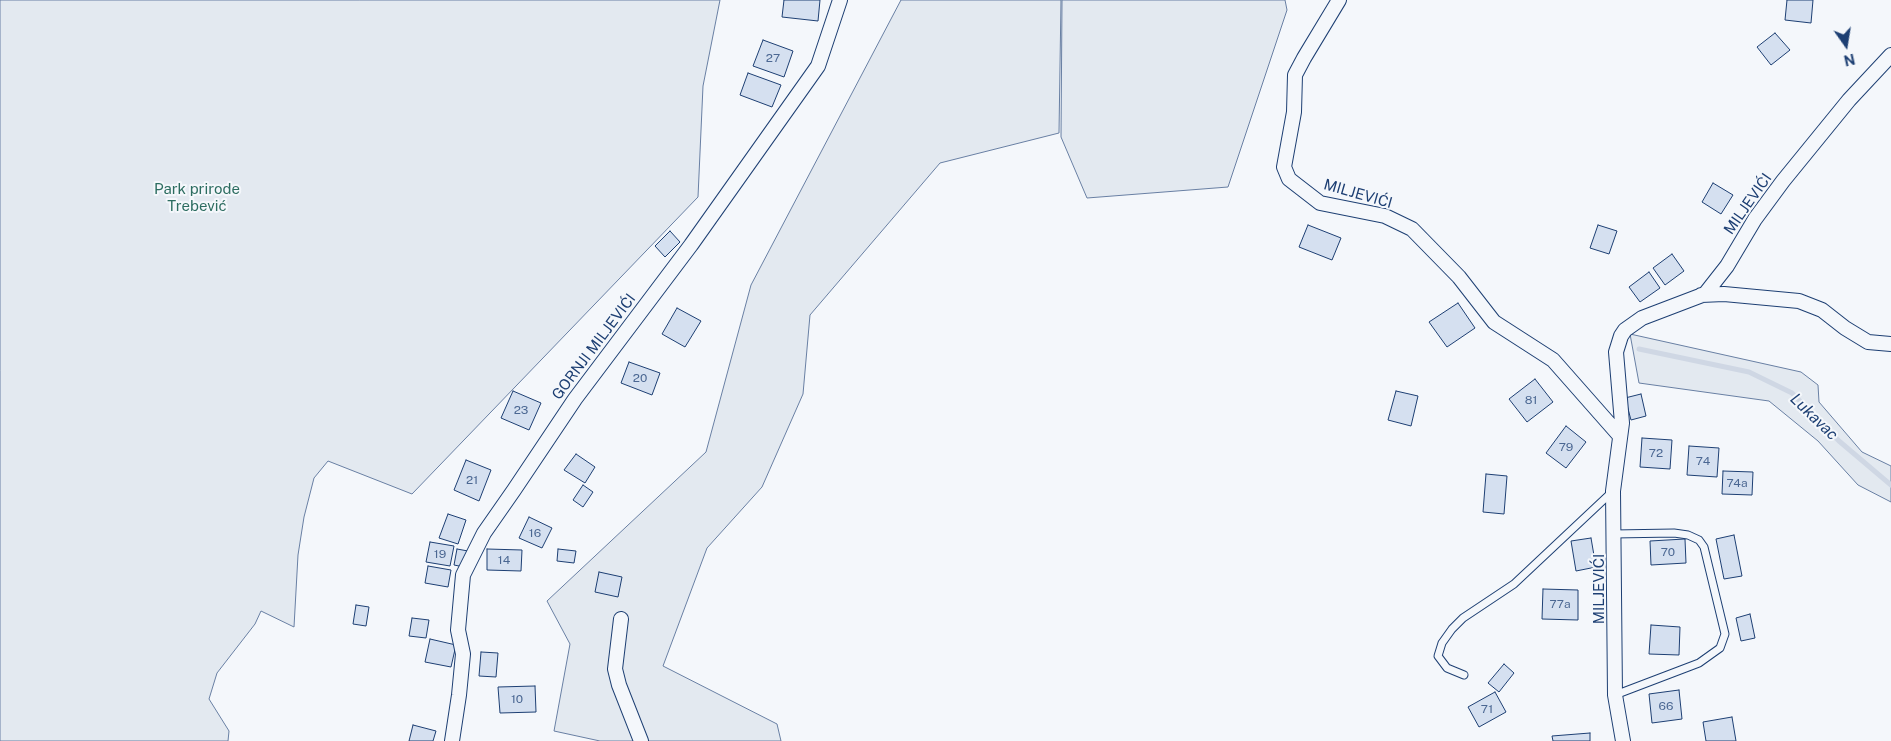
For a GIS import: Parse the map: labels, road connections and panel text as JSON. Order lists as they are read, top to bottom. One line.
{"streets":{"street":["MILJEVIĆI","GORNJI MILJEVIĆI"]},"water":["Lukavac"],"parks":["Park prirode Trebević"],"house_numbers":["27","20","81","23","79","72","74","21","74a","16","70","19","14","77a","10","66","71"],"north":"bottom"}
